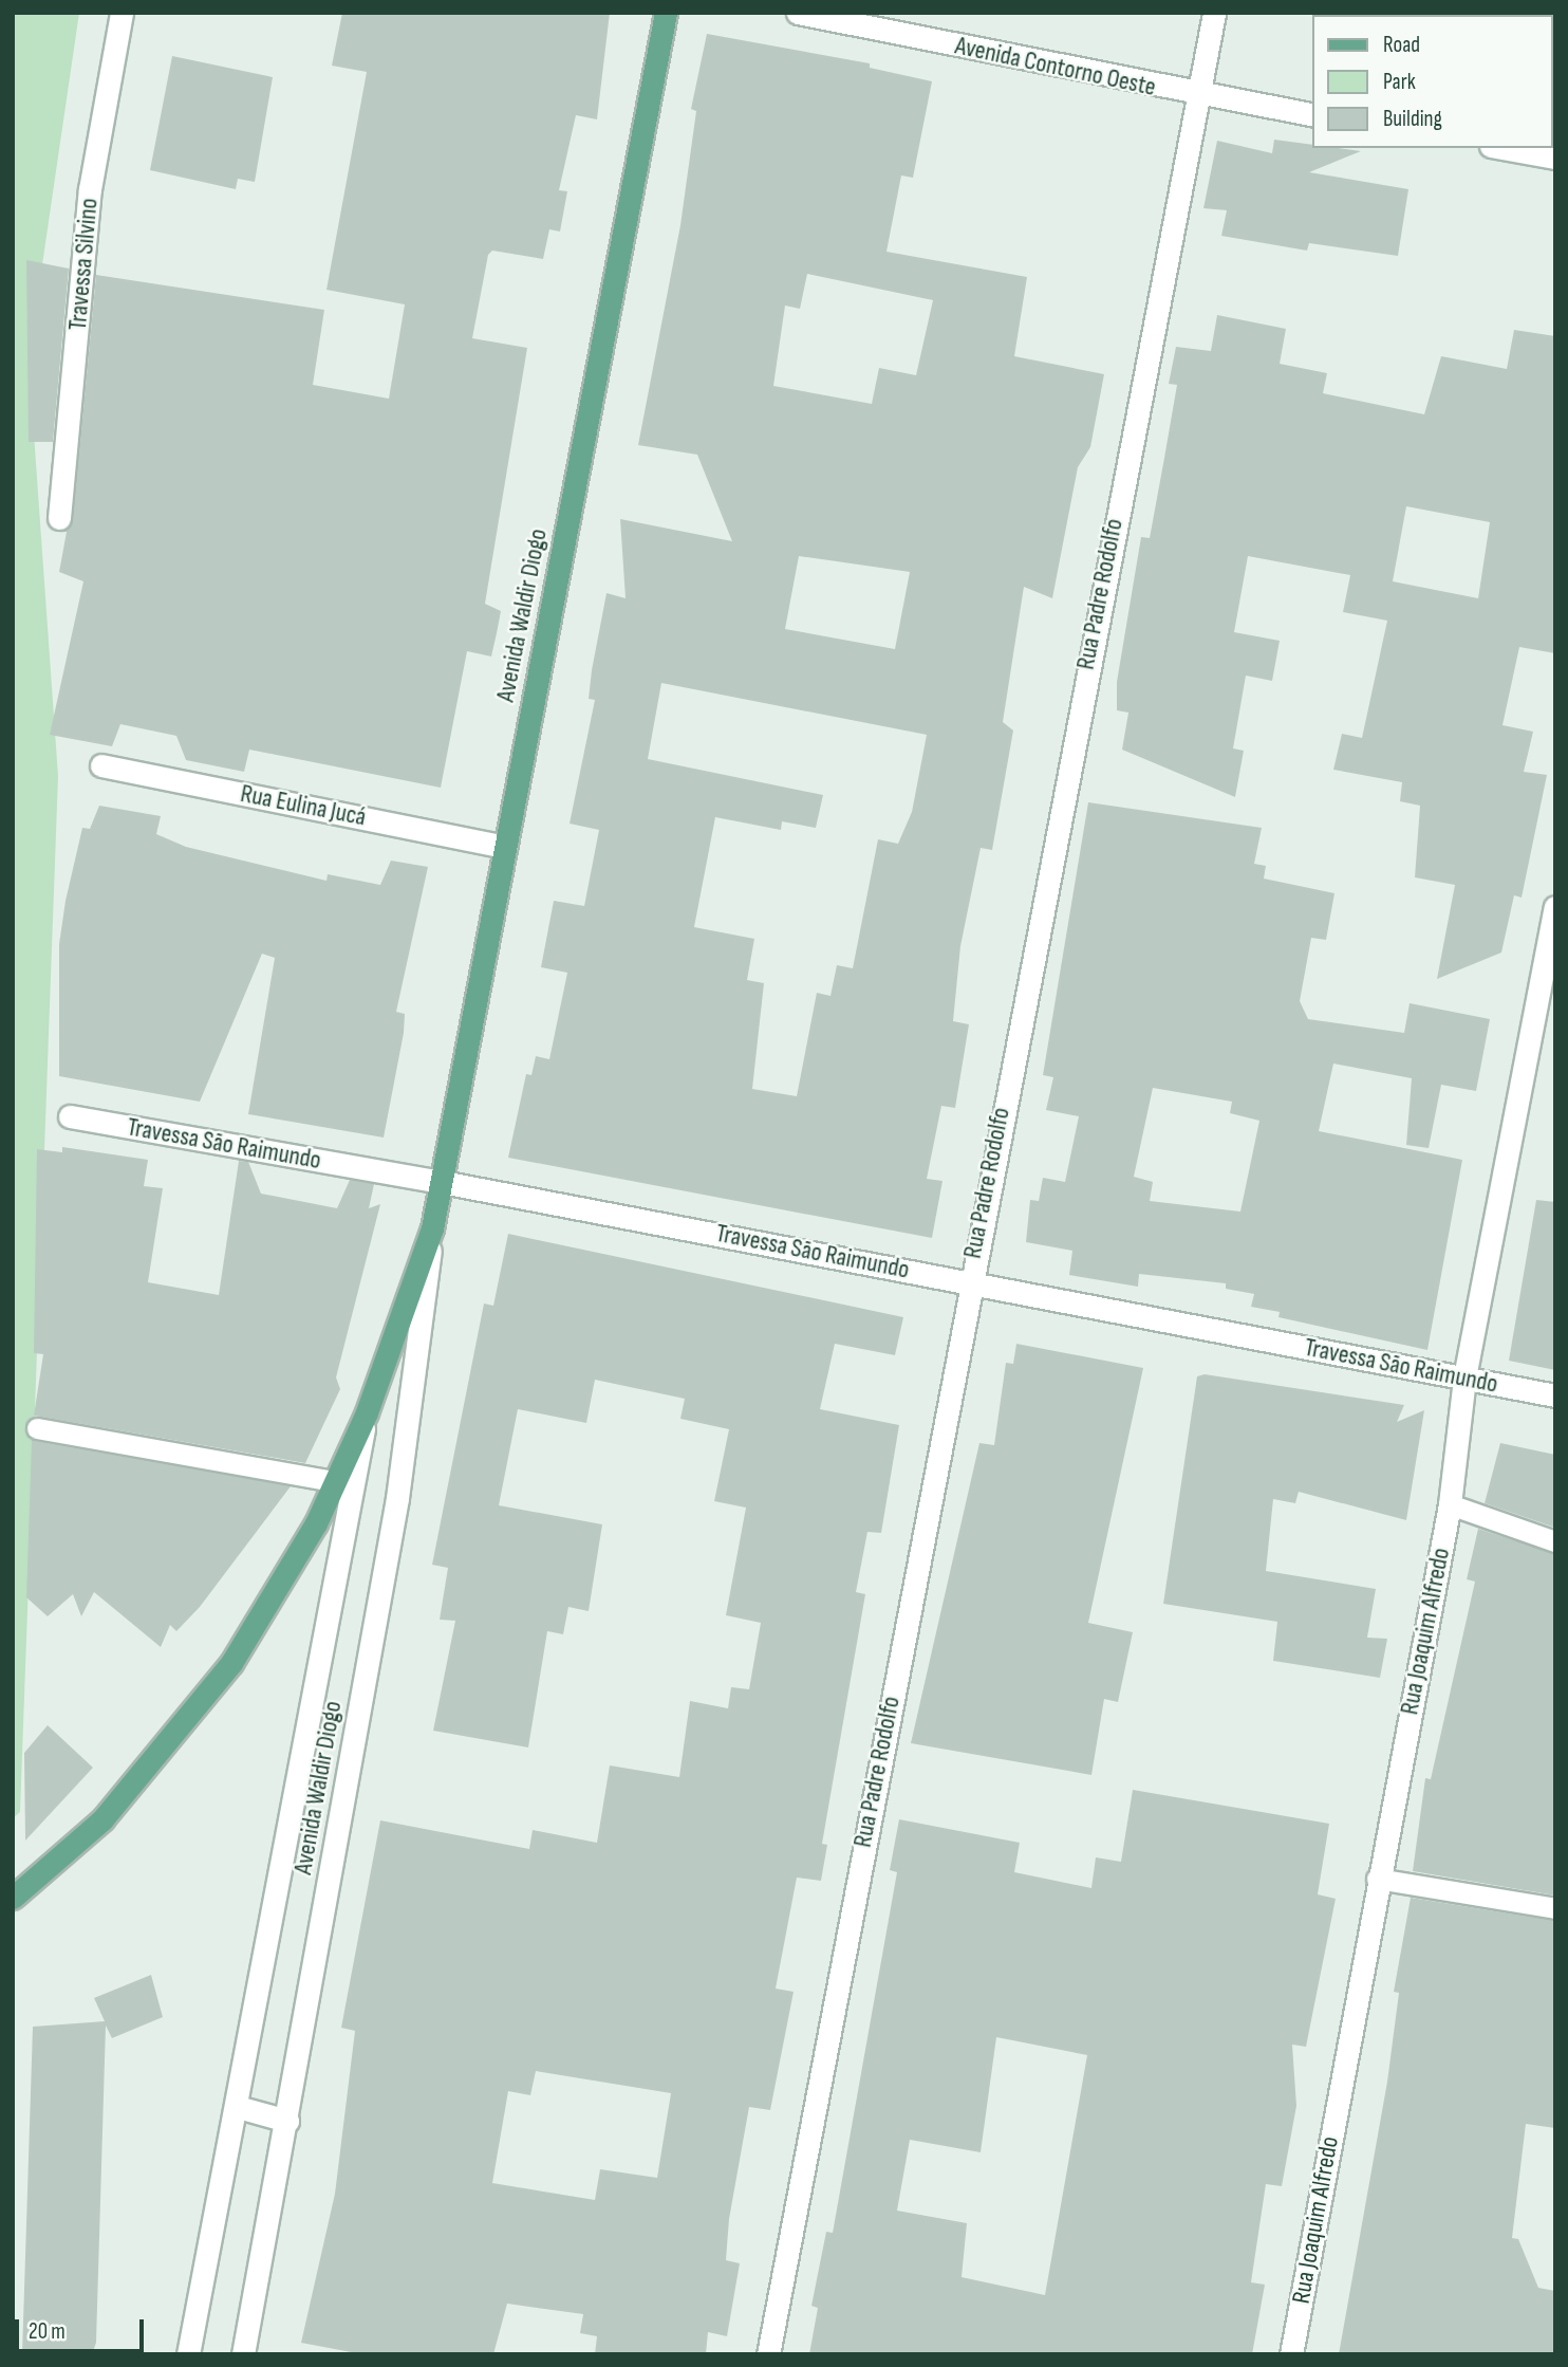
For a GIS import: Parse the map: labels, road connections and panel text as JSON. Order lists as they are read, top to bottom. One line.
{"streets":{"main road":["Avenida Waldir Diogo"],"street":["Avenida Contorno Oeste","Travessa Silvino","Rua Padre Rodolfo","Rua Eulina Jucá","Travessa São Raimundo","Rua Joaquim Alfredo"]},"crossings":[["Avenida Contorno Oeste","Rua Padre Rodolfo"],["Rua Padre Rodolfo","Travessa São Raimundo"],["Avenida Waldir Diogo","Rua Eulina Jucá"],["Avenida Waldir Diogo","Travessa São Raimundo"],["Travessa São Raimundo","Rua Joaquim Alfredo"]],"legend":["Road","Park","Building"],"scale_bar":"20 m"}
